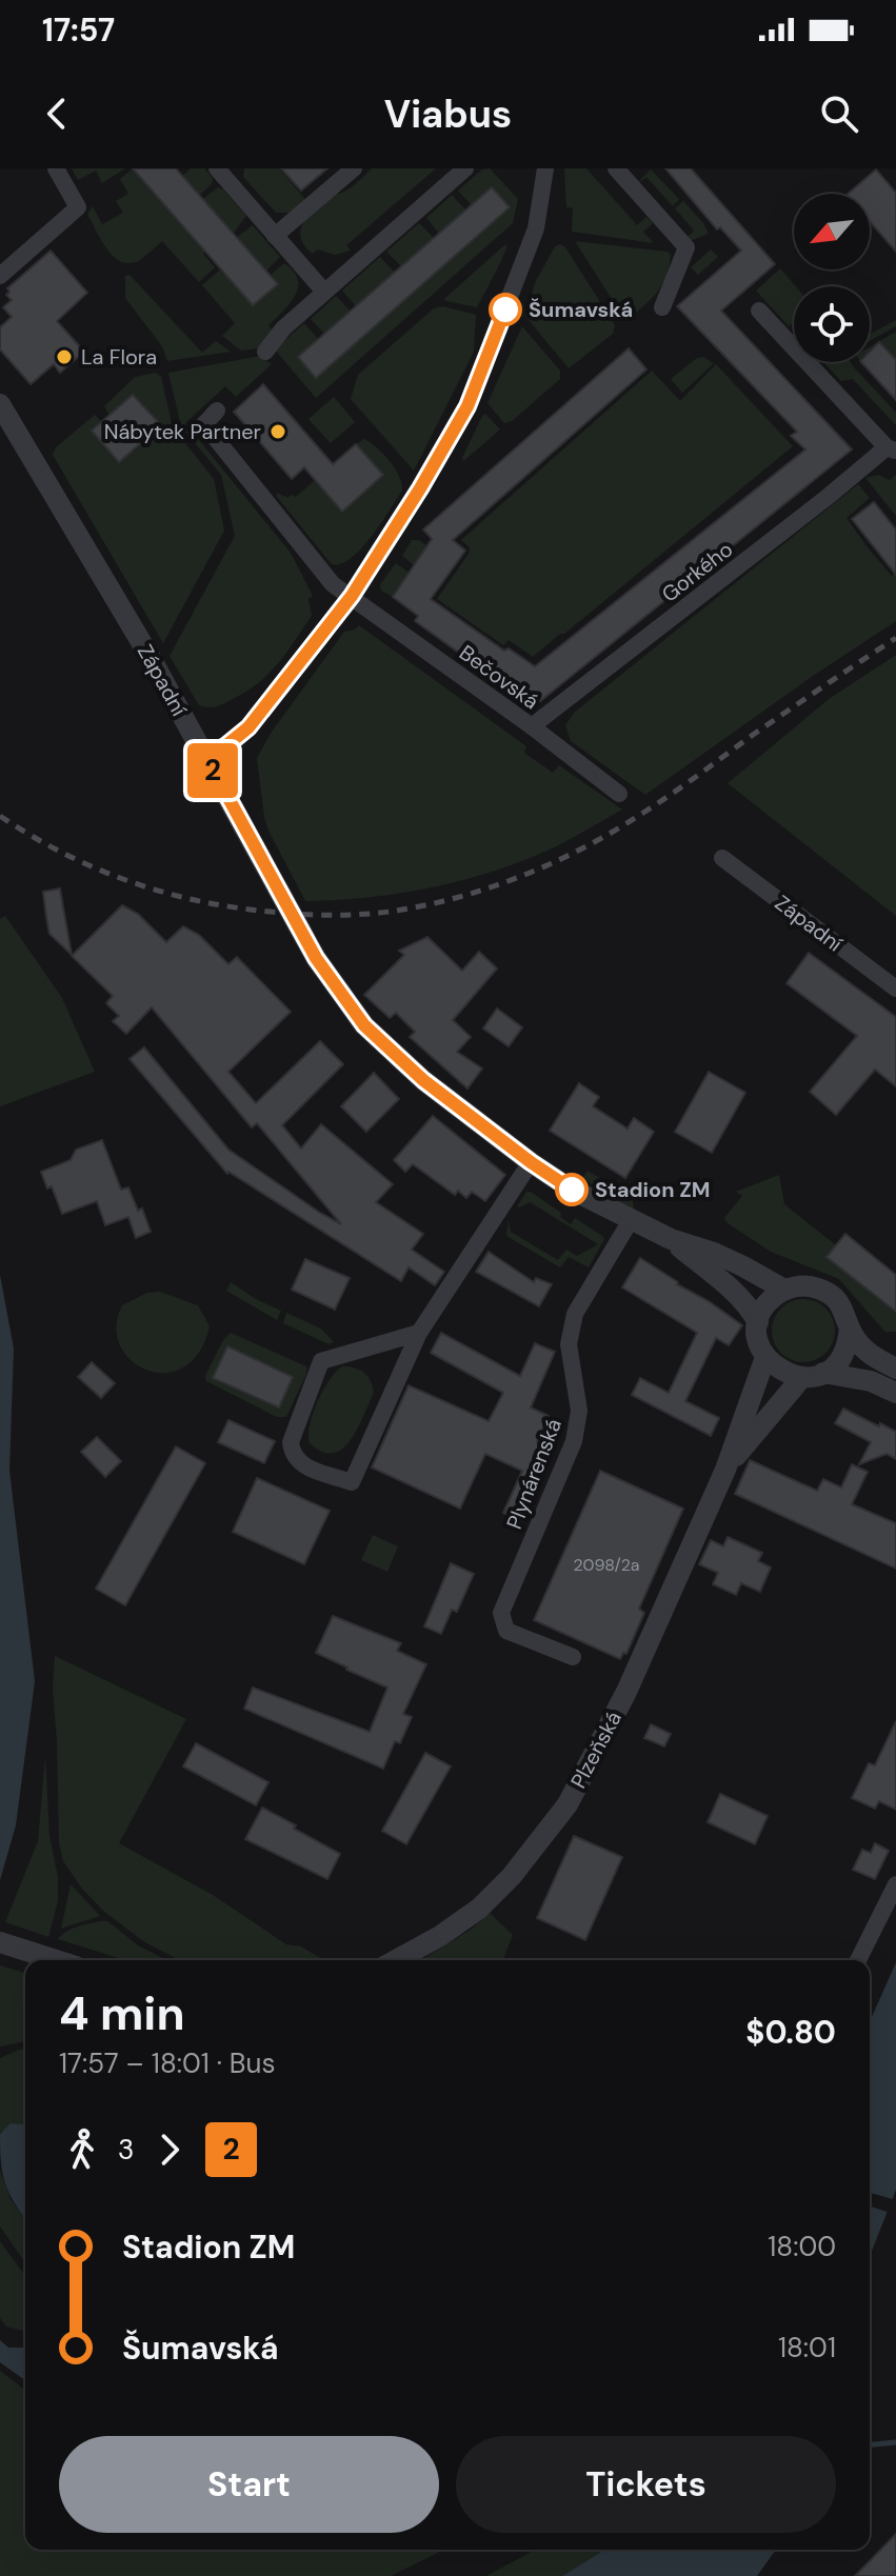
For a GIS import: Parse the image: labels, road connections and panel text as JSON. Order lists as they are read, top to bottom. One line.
{"streets":{"street":["Gorkého","Bečovská","Západní","Plynárenská","Plzeňská"]},"crossings":[["Gorkého","Bečovská"],["Západní","Plynárenská"],["Západní","Plzeňská"]],"places":["Šumavská","La Flora","Nábytek Partner","Stadion ZM"],"lines":["bus line 2"],"house_numbers":["2098/2a"],"north":"bottom left","page":{"status":"17:57","header":"Viabus","on_map":"2","heading":["4 min","17:57 – 18:01 · Bus","$0.80"],"legs":["3","2"],"list":[{"name":"Stadion ZM","value":"18:00"},{"name":"Šumavská","value":"18:01"}],"buttons":["Start","Tickets"]}}
